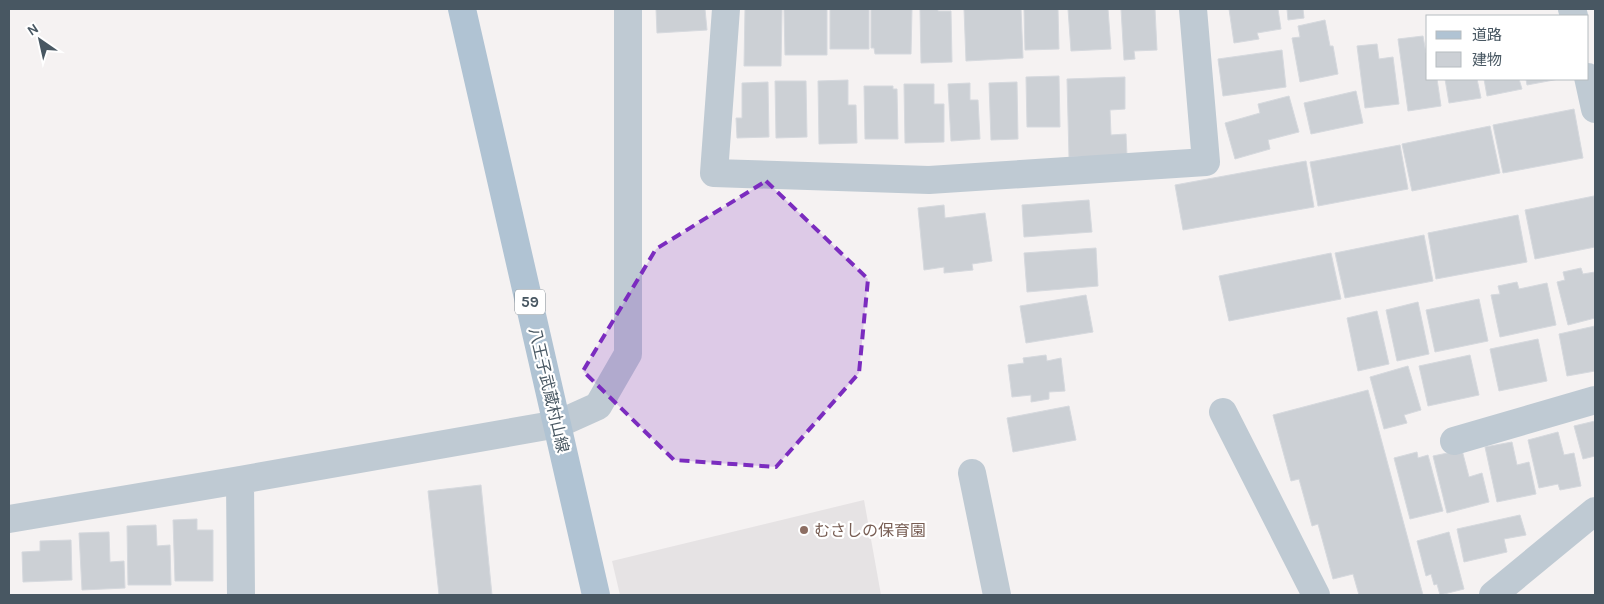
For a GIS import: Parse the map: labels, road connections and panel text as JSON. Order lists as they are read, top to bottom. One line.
{"streets":{"main road":["59","八王子武蔵村山線"]},"places":["むさしの保育園"],"legend":["道路","建物"],"north":"top left"}
